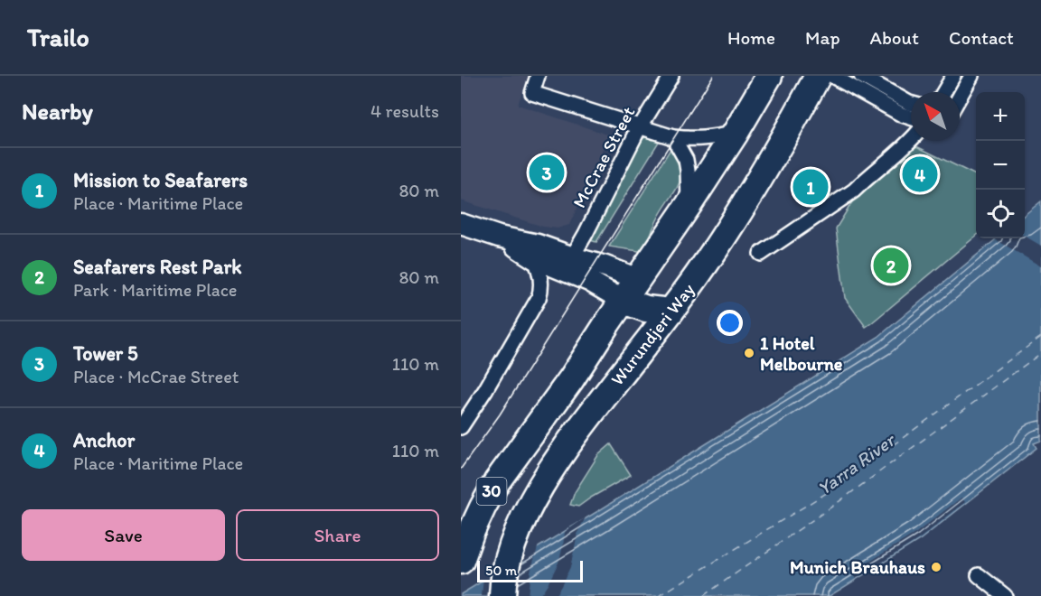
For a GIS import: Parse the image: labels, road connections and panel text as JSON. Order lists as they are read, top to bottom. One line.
{"streets":{"highway":["Wurundjeri Way","30"],"street":["McCrae Street"]},"water":["Yarra River"],"places":["1 Hotel Melbourne","Munich Brauhaus"],"scale_bar":"50 m","north":"top left","page":{"header":"Trailo","nav":["Home","Map","About","Contact"],"heading":["Nearby","4 results"],"map_buttons":["+","−"],"list":[{"mark":"1","name":"Mission to Seafarers","note":"Place · Maritime Place","value":"80 m"},{"mark":"2","name":"Seafarers Rest Park","note":"Park · Maritime Place","value":"80 m"},{"mark":"3","name":"Tower 5","note":"Place · McCrae Street","value":"110 m"},{"mark":"4","name":"Anchor","note":"Place · Maritime Place","value":"110 m"}],"pins":["3","4","1","2"],"buttons":["Save","Share"],"scale":"50 m"}}
